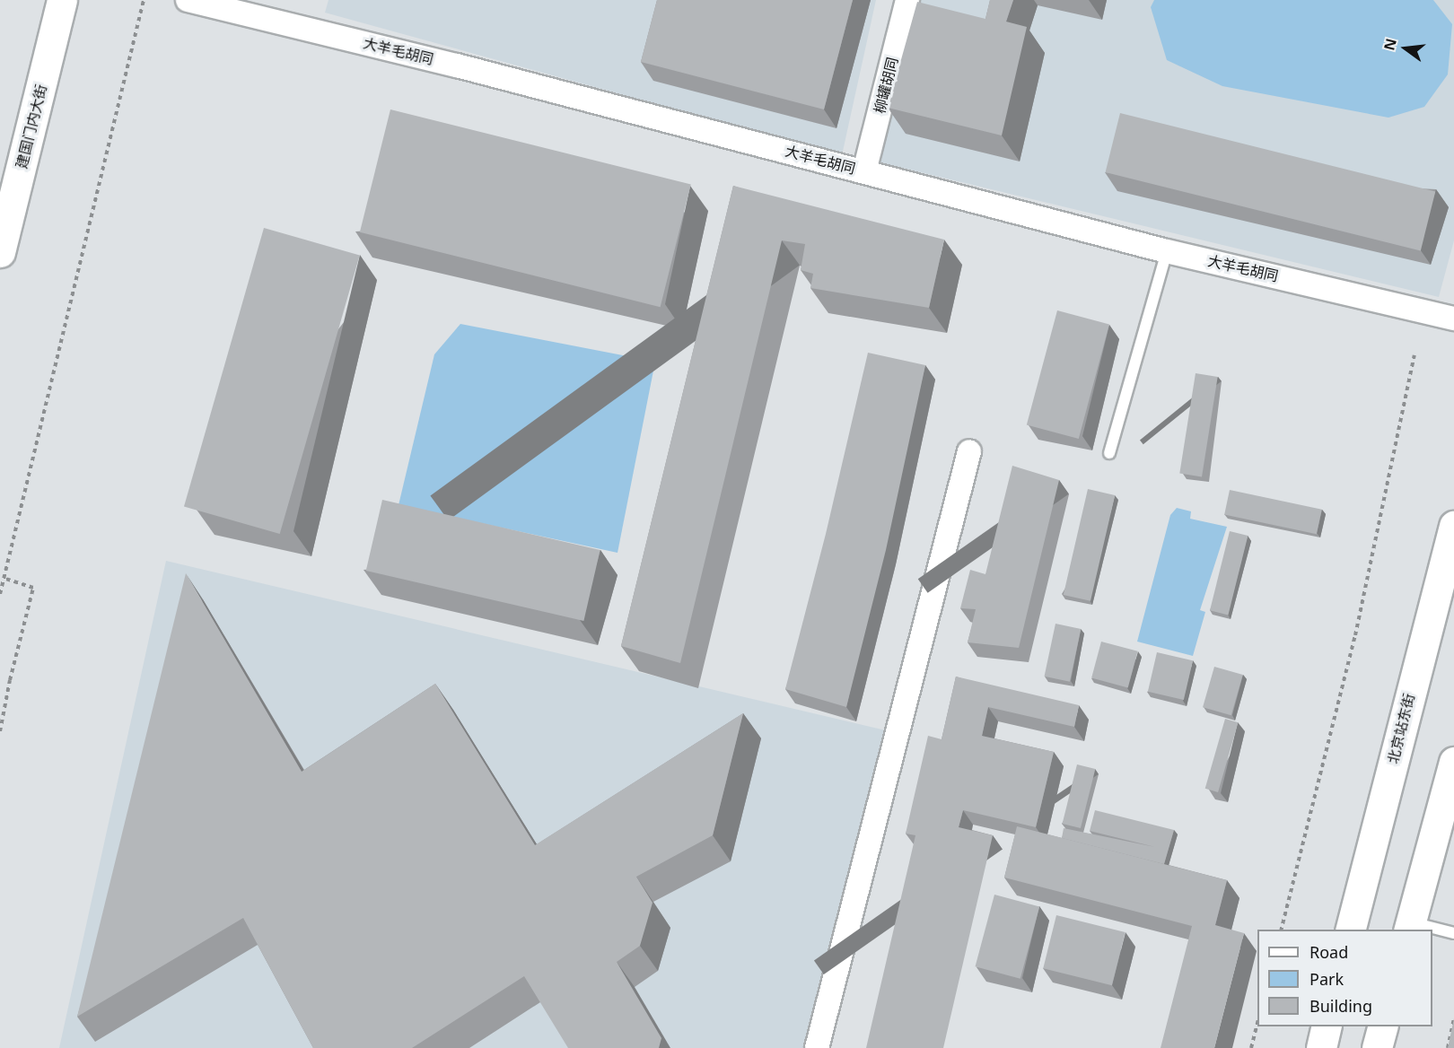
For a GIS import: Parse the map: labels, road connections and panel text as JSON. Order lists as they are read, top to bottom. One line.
{"streets":{"main road":["建国门内大街","北京站东街"],"street":["大羊毛胡同","柳罐胡同"]},"crossings":[["大羊毛胡同","柳罐胡同"]],"legend":["Road","Park","Building"],"north":"left"}
